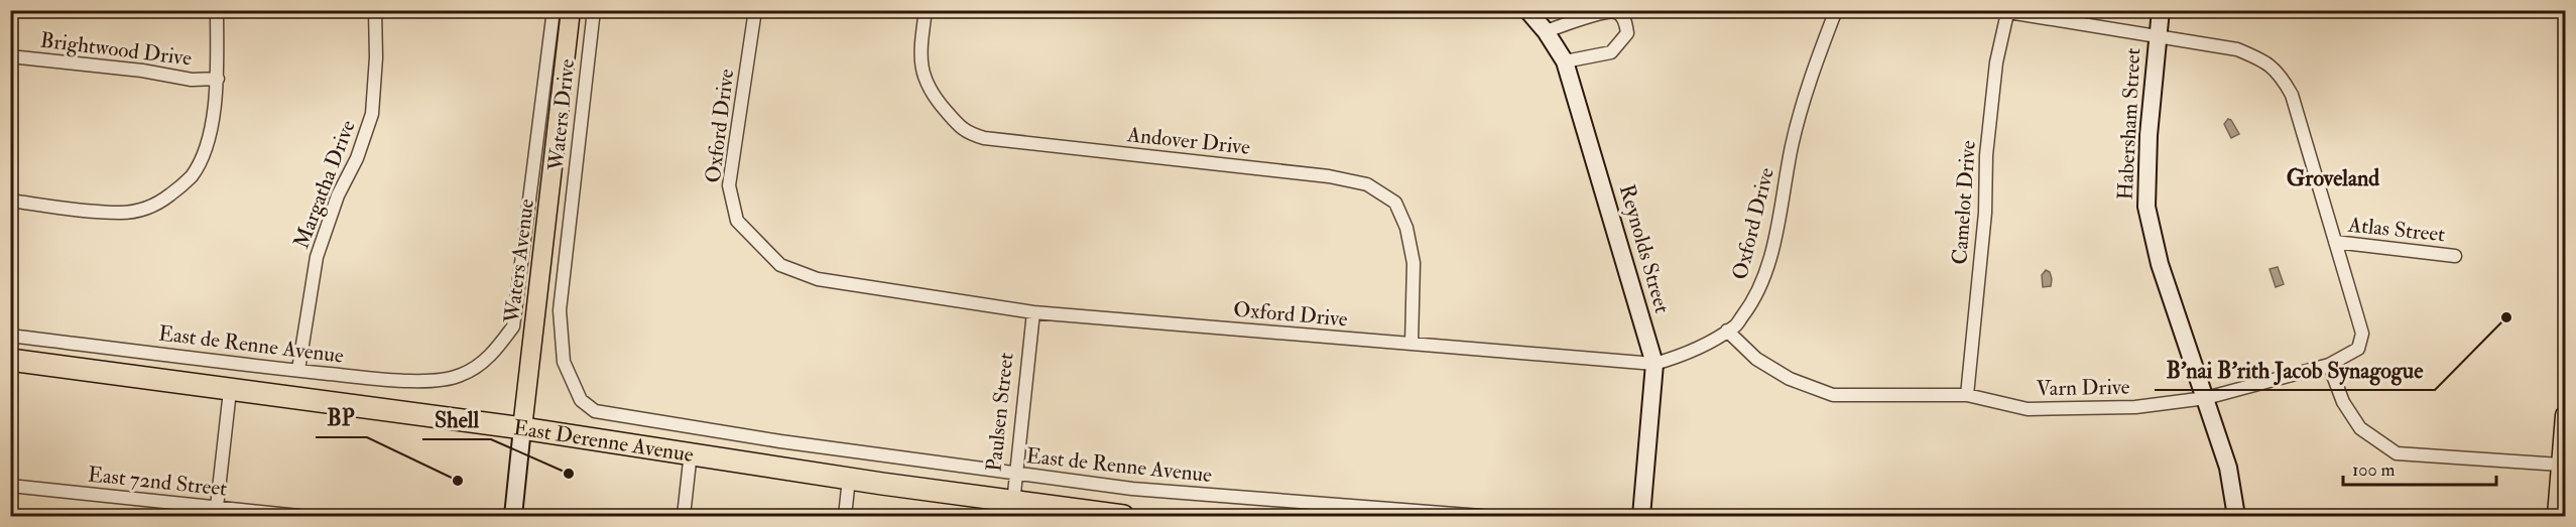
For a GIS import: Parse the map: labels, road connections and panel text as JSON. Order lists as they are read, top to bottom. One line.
{"streets":{"highway":["East Derenne Avenue"],"main road":["Waters Avenue"],"street":["Brightwood Drive","Waters Drive","Habersham Street","Oxford Drive","Andover Drive","Margatha Drive","Camelot Drive","Atlas Street","Reynolds Street","East de Renne Avenue","Varn Drive","Paulsen Street","East 72nd Street"]},"crossings":[["Waters Drive","East de Renne Avenue"],["Habersham Street","Varn Drive"],["Oxford Drive","Andover Drive"],["Oxford Drive","Reynolds Street"],["Oxford Drive","Varn Drive"],["Oxford Drive","Paulsen Street"],["Margatha Drive","East de Renne Avenue"],["Camelot Drive","Varn Drive"],["Atlas Street","Varn Drive"],["Waters Avenue","East Derenne Avenue"],["East de Renne Avenue","Paulsen Street"],["Paulsen Street","East Derenne Avenue"]],"districts":["Groveland"],"places":["B'nai B'rith Jacob Synagogue","Shell","BP"],"scale_bar":"100 m"}
